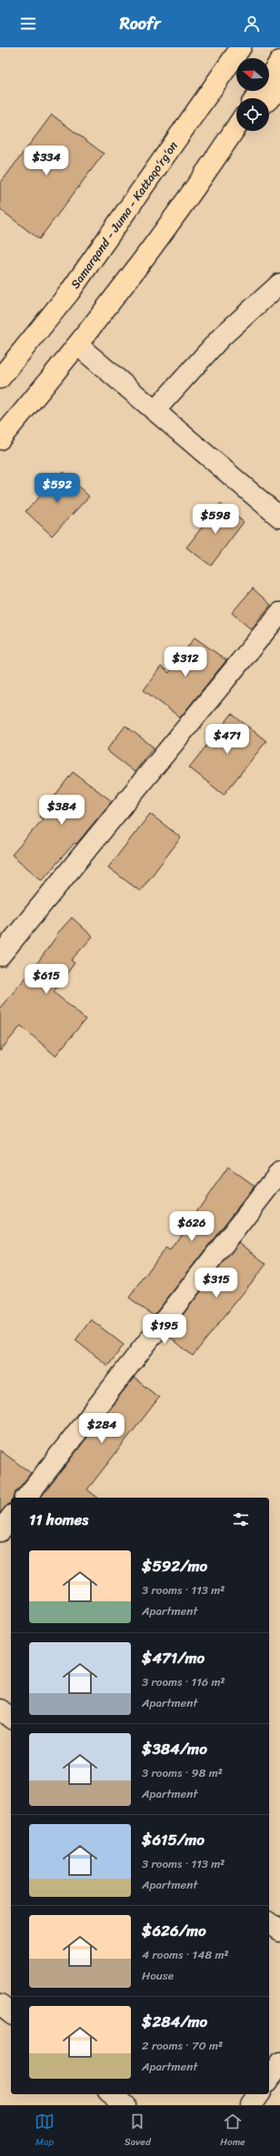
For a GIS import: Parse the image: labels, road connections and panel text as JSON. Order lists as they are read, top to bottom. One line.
{"streets":{"main road":["Samarqand - Juma - Kattaqo‘rg‘on"]},"north":"left","page":{"header":"Roofr","price":["$334","$592","$598","$312","$471","$384","$615","$626","$315","$195","$284"],"heading":"11 homes","list":[{"name":"$592/mo","note":"3 rooms · 113 m² · Apartment"},{"name":"$471/mo","note":"3 rooms · 116 m² · Apartment"},{"name":"$384/mo","note":"3 rooms · 98 m² · Apartment"},{"name":"$615/mo","note":"3 rooms · 113 m² · Apartment"},{"name":"$626/mo","note":"4 rooms · 148 m² · House"},{"name":"$284/mo","note":"2 rooms · 70 m² · Apartment"}],"tabs":["Map","Saved","Home"]}}
